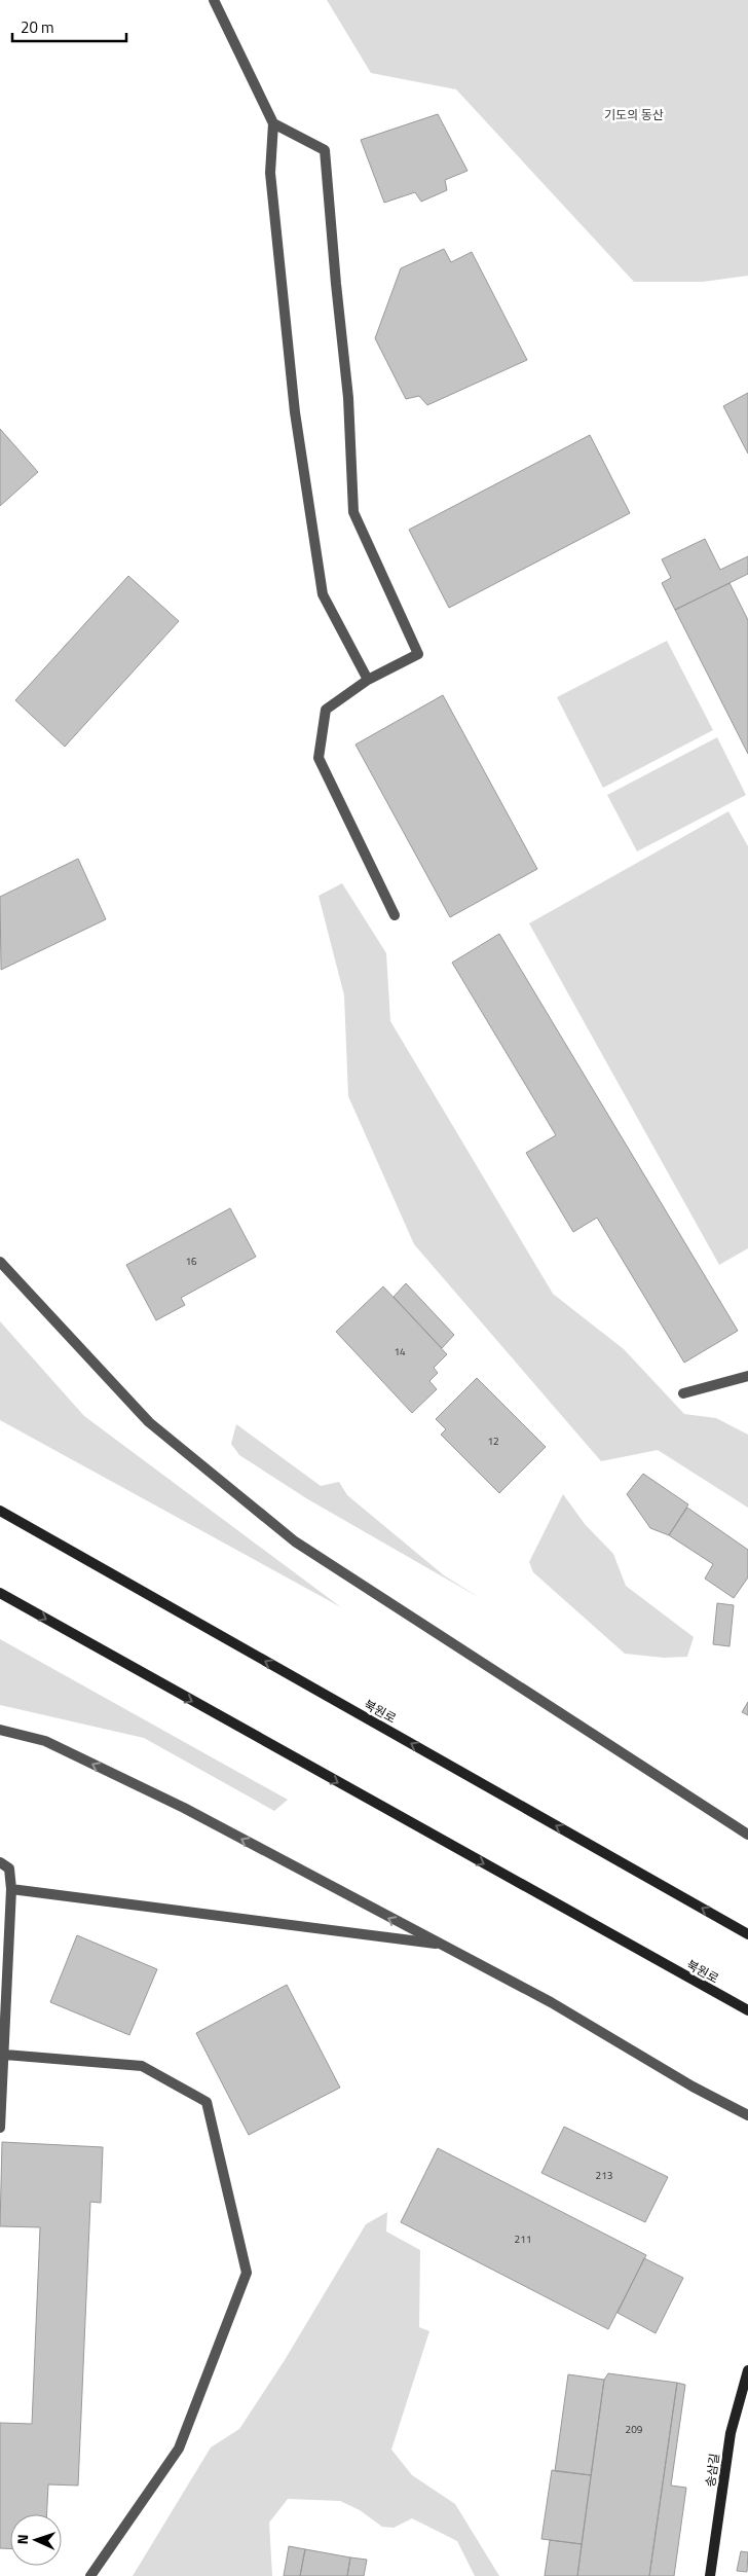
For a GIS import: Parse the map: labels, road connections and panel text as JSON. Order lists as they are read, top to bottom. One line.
{"streets":{"street":["북원로","송삼길"]},"parks":["기도의 동산"],"house_numbers":["16","14","12","213","211","209"],"scale_bar":"20 m","north":"left"}
